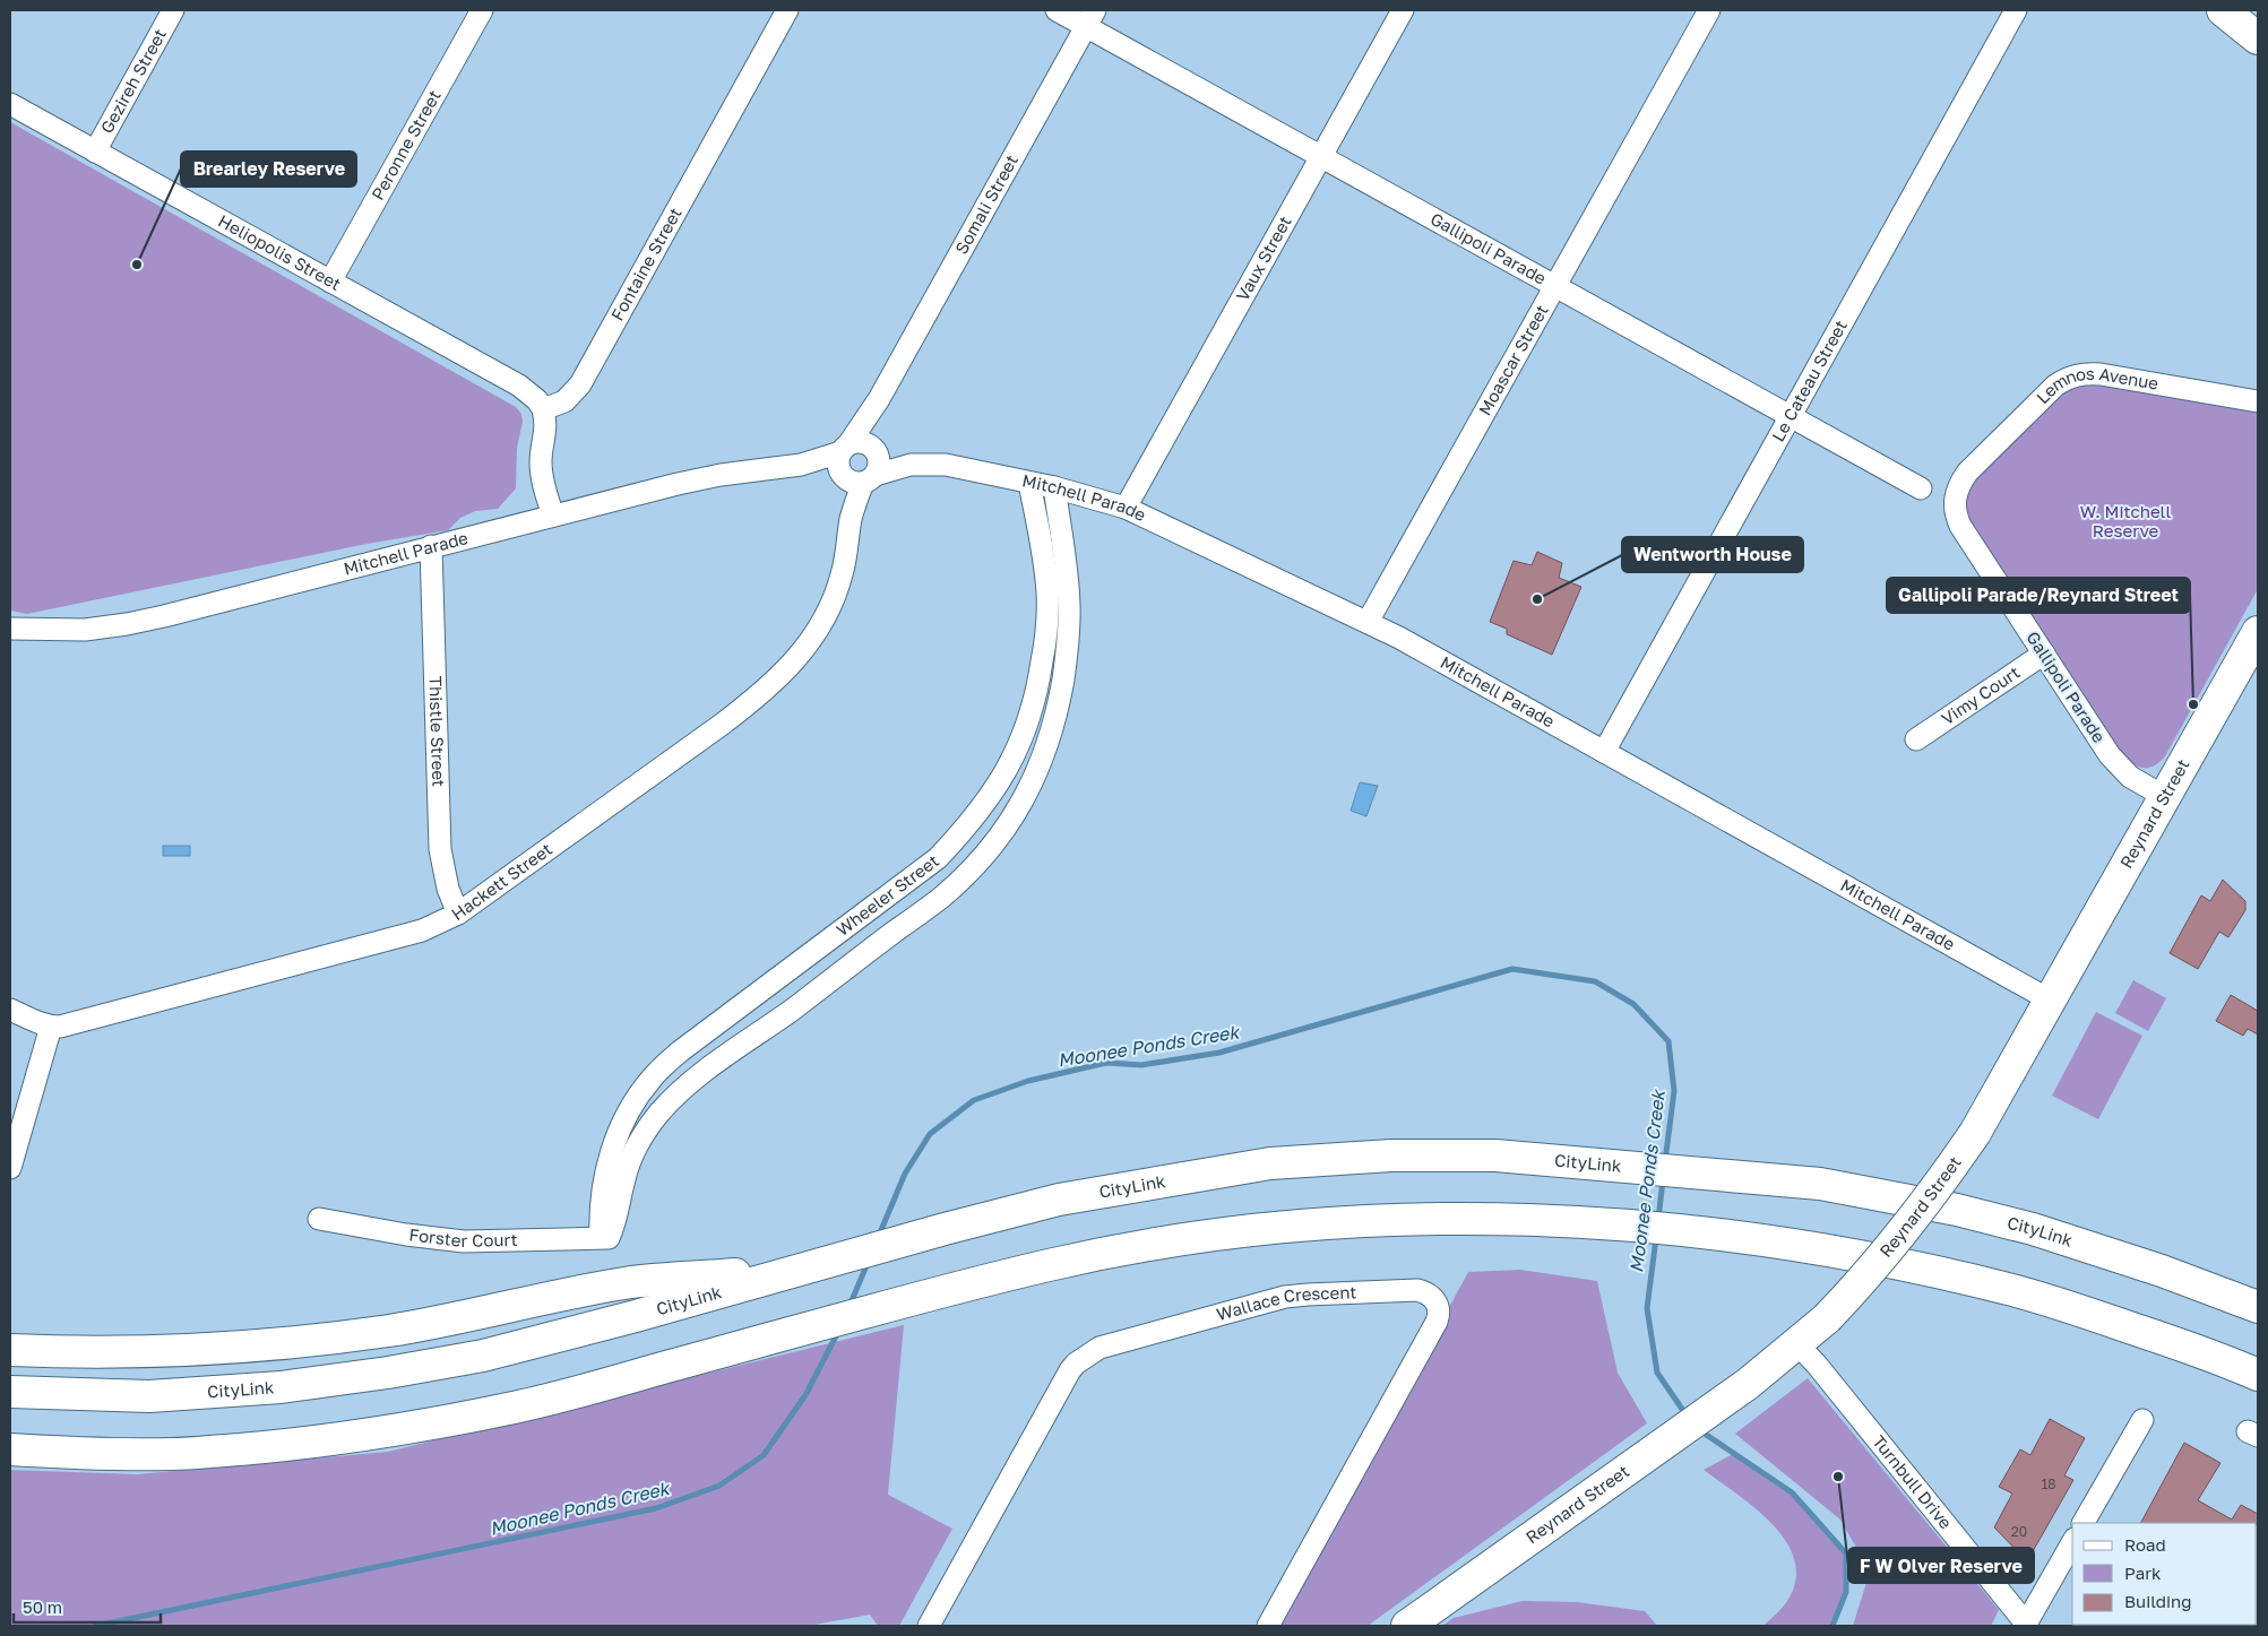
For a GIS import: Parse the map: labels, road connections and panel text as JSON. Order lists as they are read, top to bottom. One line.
{"streets":{"main road":["Reynard Street","CityLink"],"street":["Gezireh Street","Peronne Street","Somali Street","Gallipoli Parade","Heliopolis Street","Vaux Street","Fontaine Street","Moascar Street","Le Cateau Street","Lemnos Avenue","Mitchell Parade","Vimy Court","Thistle Street","Hackett Street","Wheeler Street","Forster Court","Wallace Crescent","Turnbull Drive"]},"crossings":[["Gezireh Street","Heliopolis Street"],["Peronne Street","Heliopolis Street"],["Somali Street","Gallipoli Parade"],["Somali Street","Mitchell Parade"],["Somali Street","Hackett Street"],["Gallipoli Parade","Vaux Street"],["Gallipoli Parade","Moascar Street"],["Gallipoli Parade","Le Cateau Street"],["Gallipoli Parade","Lemnos Avenue"],["Gallipoli Parade","Vimy Court"],["Gallipoli Parade","Reynard Street"],["Heliopolis Street","Fontaine Street"],["Vaux Street","Mitchell Parade"],["Moascar Street","Mitchell Parade"],["Le Cateau Street","Mitchell Parade"],["Mitchell Parade","Thistle Street"],["Mitchell Parade","Reynard Street"],["Mitchell Parade","Hackett Street"],["Mitchell Parade","Wheeler Street"],["Thistle Street","Hackett Street"],["Reynard Street","Turnbull Drive"],["Wheeler Street","Forster Court"]],"water":["Moonee Ponds Creek"],"parks":["W. Mitchell Reserve"],"places":["Brearley Reserve","Wentworth House","Gallipoli Parade/Reynard Street","F W Olver Reserve"],"house_numbers":["18","20"],"legend":["Road","Park","Building"],"scale_bar":"50 m"}
